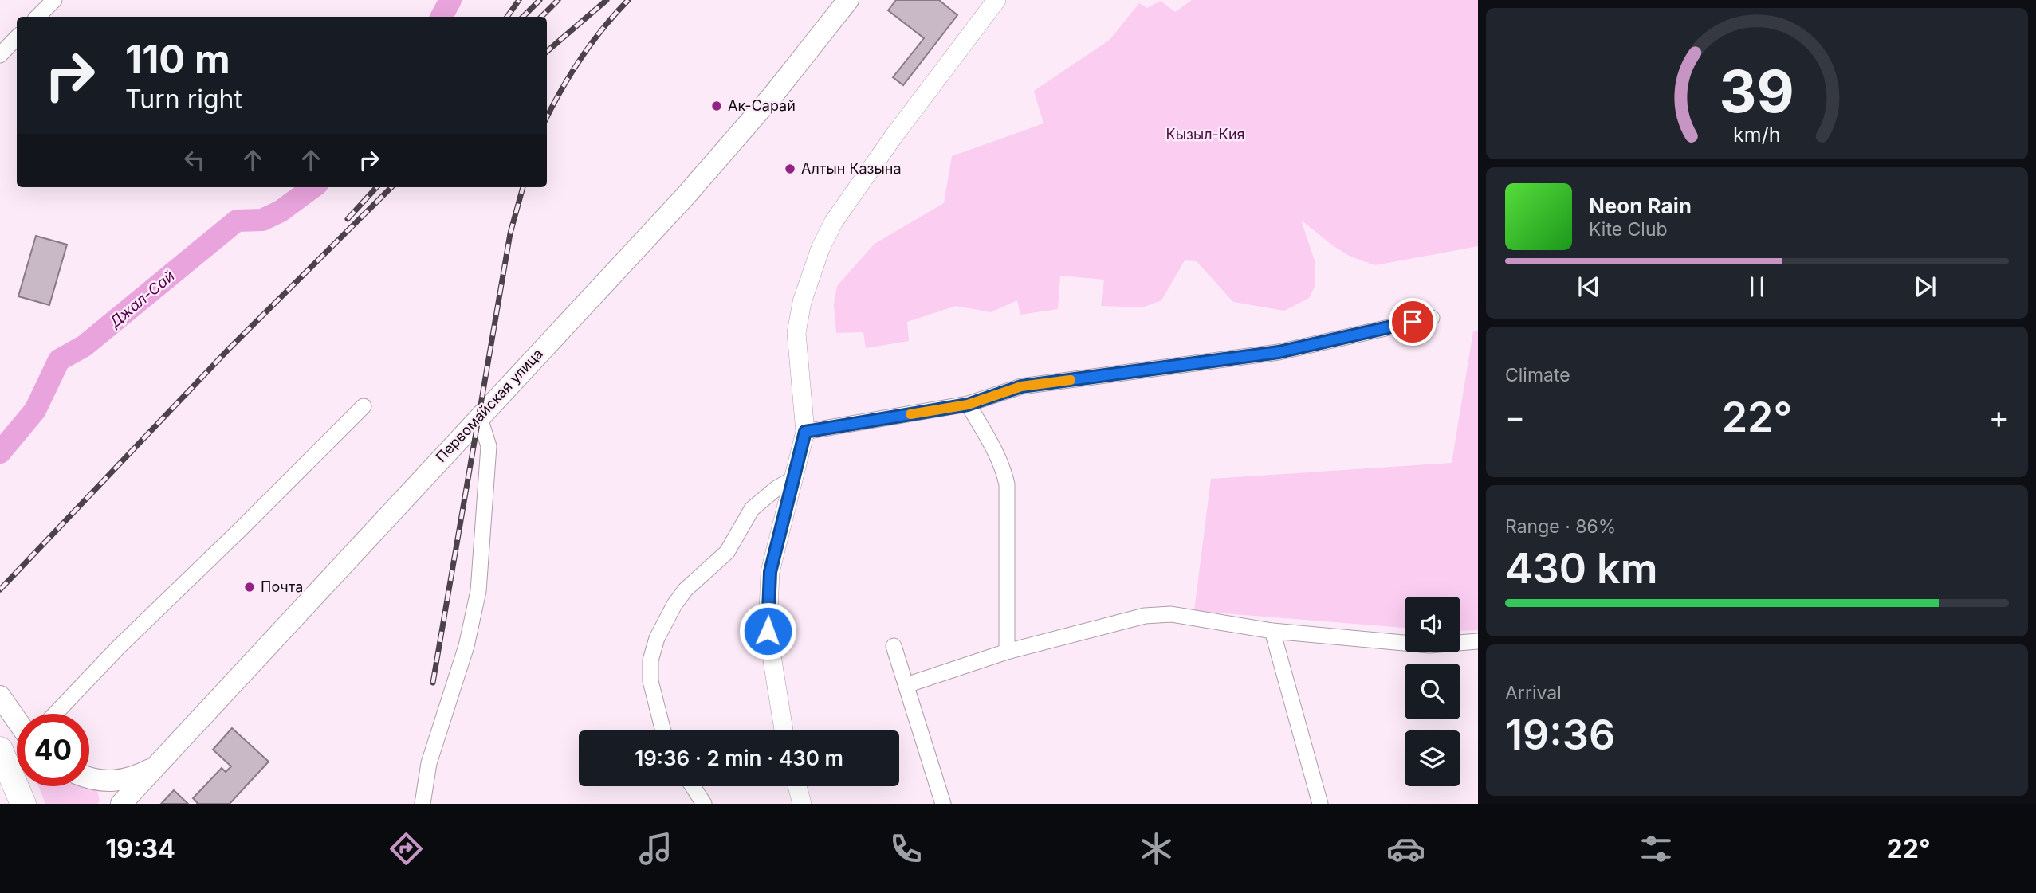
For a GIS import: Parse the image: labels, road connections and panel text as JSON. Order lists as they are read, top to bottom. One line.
{"streets":{"main road":["Первомайская улица"]},"water":["Джал-Сай"],"parks":["Кызыл-Кия"],"places":["Ак-Сарай","Алтын Казына","Почта"],"page":{"turn":["110 m","Turn right"],"song":["Neon Rain","Kite Club"],"tile":["Climate",["Range · 86%","430 km"],["Arrival","19:36"]],"heat":["−","22°","+"],"limit":"40","trip":"19:36 · 2 min · 430 m","tabs":["19:34","22°"],"gauge":["39","km/h"]}}
